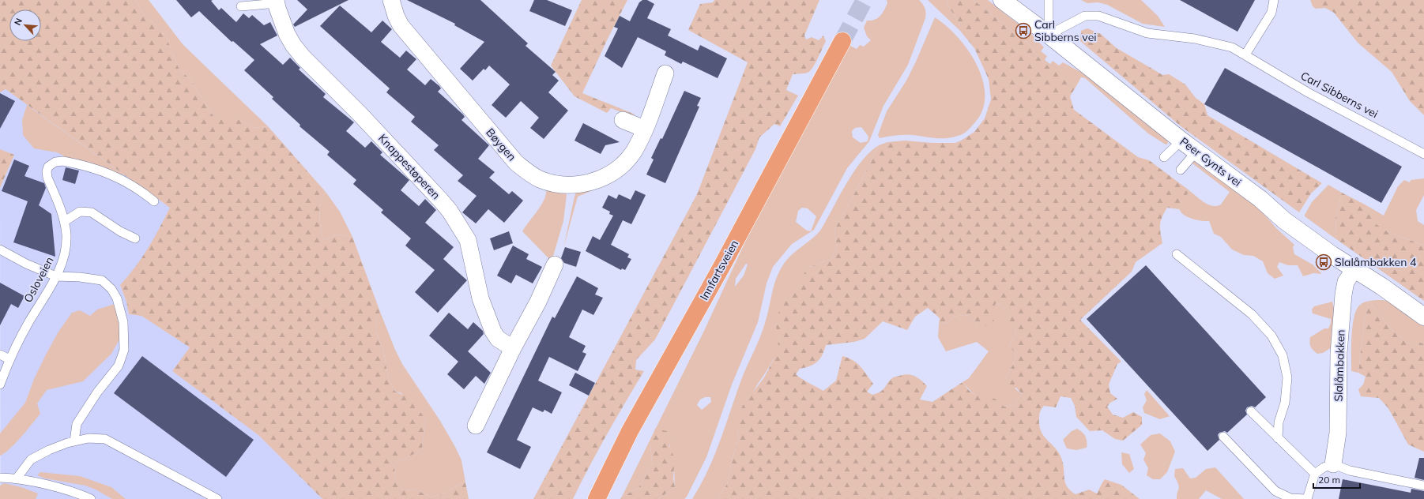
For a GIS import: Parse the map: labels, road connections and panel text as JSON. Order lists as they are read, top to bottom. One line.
{"streets":{"highway":["Innfartsveien"],"street":["Bøygen","Peer Gynts vei","Knappestøperen","Slalåmbakken"],"lane":["Carl Sibberns vei","Osloveien"]},"crossings":[["Carl Sibberns vei","Peer Gynts vei"],["Peer Gynts vei","Slalåmbakken"]],"places":{"bus stop":["Carl Sibberns vei","Slalåmbakken 4"]},"scale_bar":"20 m","north":"top left"}
